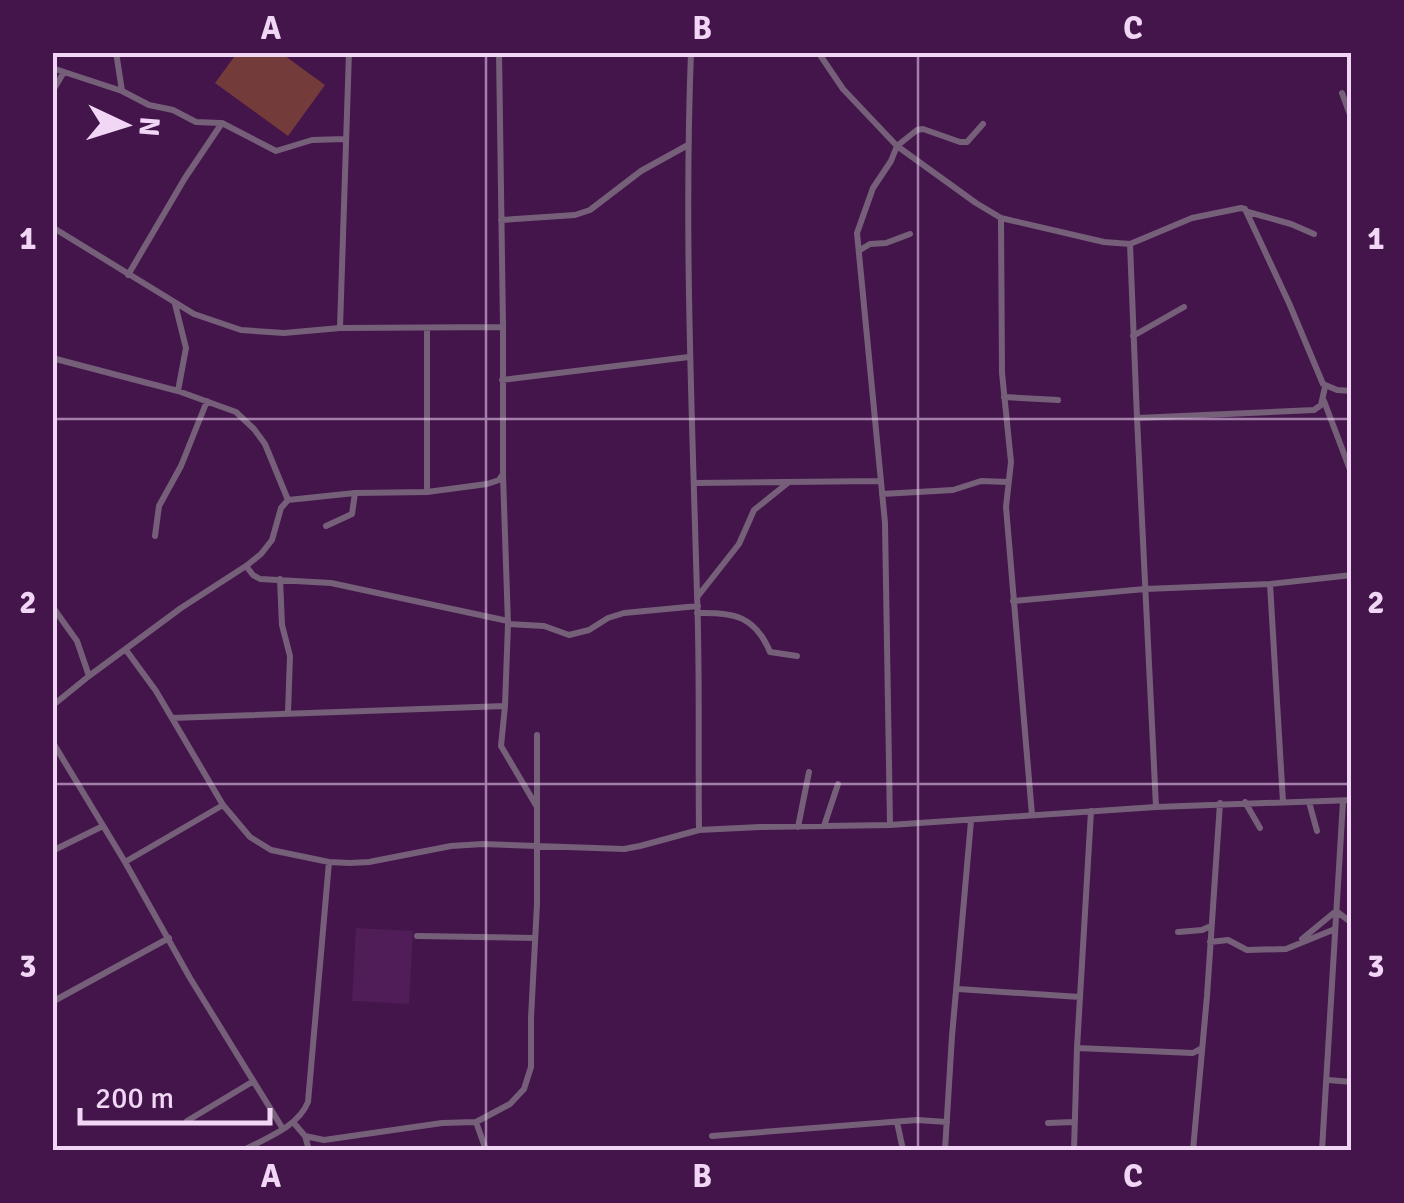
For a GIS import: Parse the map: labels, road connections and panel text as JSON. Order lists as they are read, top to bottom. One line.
{"scale_bar":"200 m","north":"right","grid":{"columns":["A","B","C"],"rows":["1","2","3"]}}
